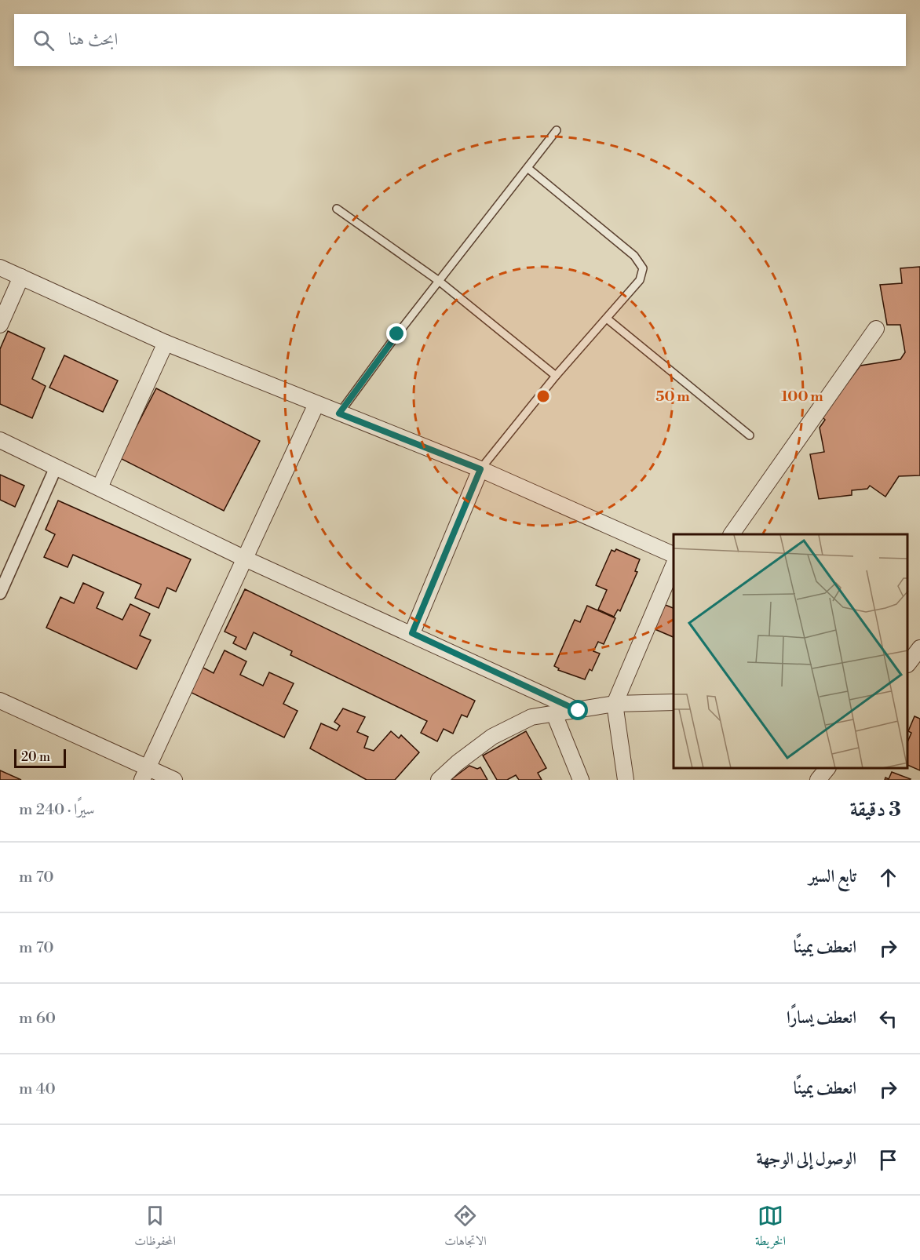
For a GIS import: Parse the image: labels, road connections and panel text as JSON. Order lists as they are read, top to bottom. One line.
{"scale_bar":"20 m","page":{"search":"ابحث هنا","scale":"20 m","heading":["3 دقيقة","سيرًا · 240 m"],"list":[["تابع السير","70 m"],["انعطف يمينًا","70 m"],["انعطف يسارًا","60 m"],["انعطف يمينًا","40 m"],"الوصول إلى الوجهة"],"nav":["الخريطة","الاتجاهات","المحفوظات"]},"rings":["50 m","100 m"]}
